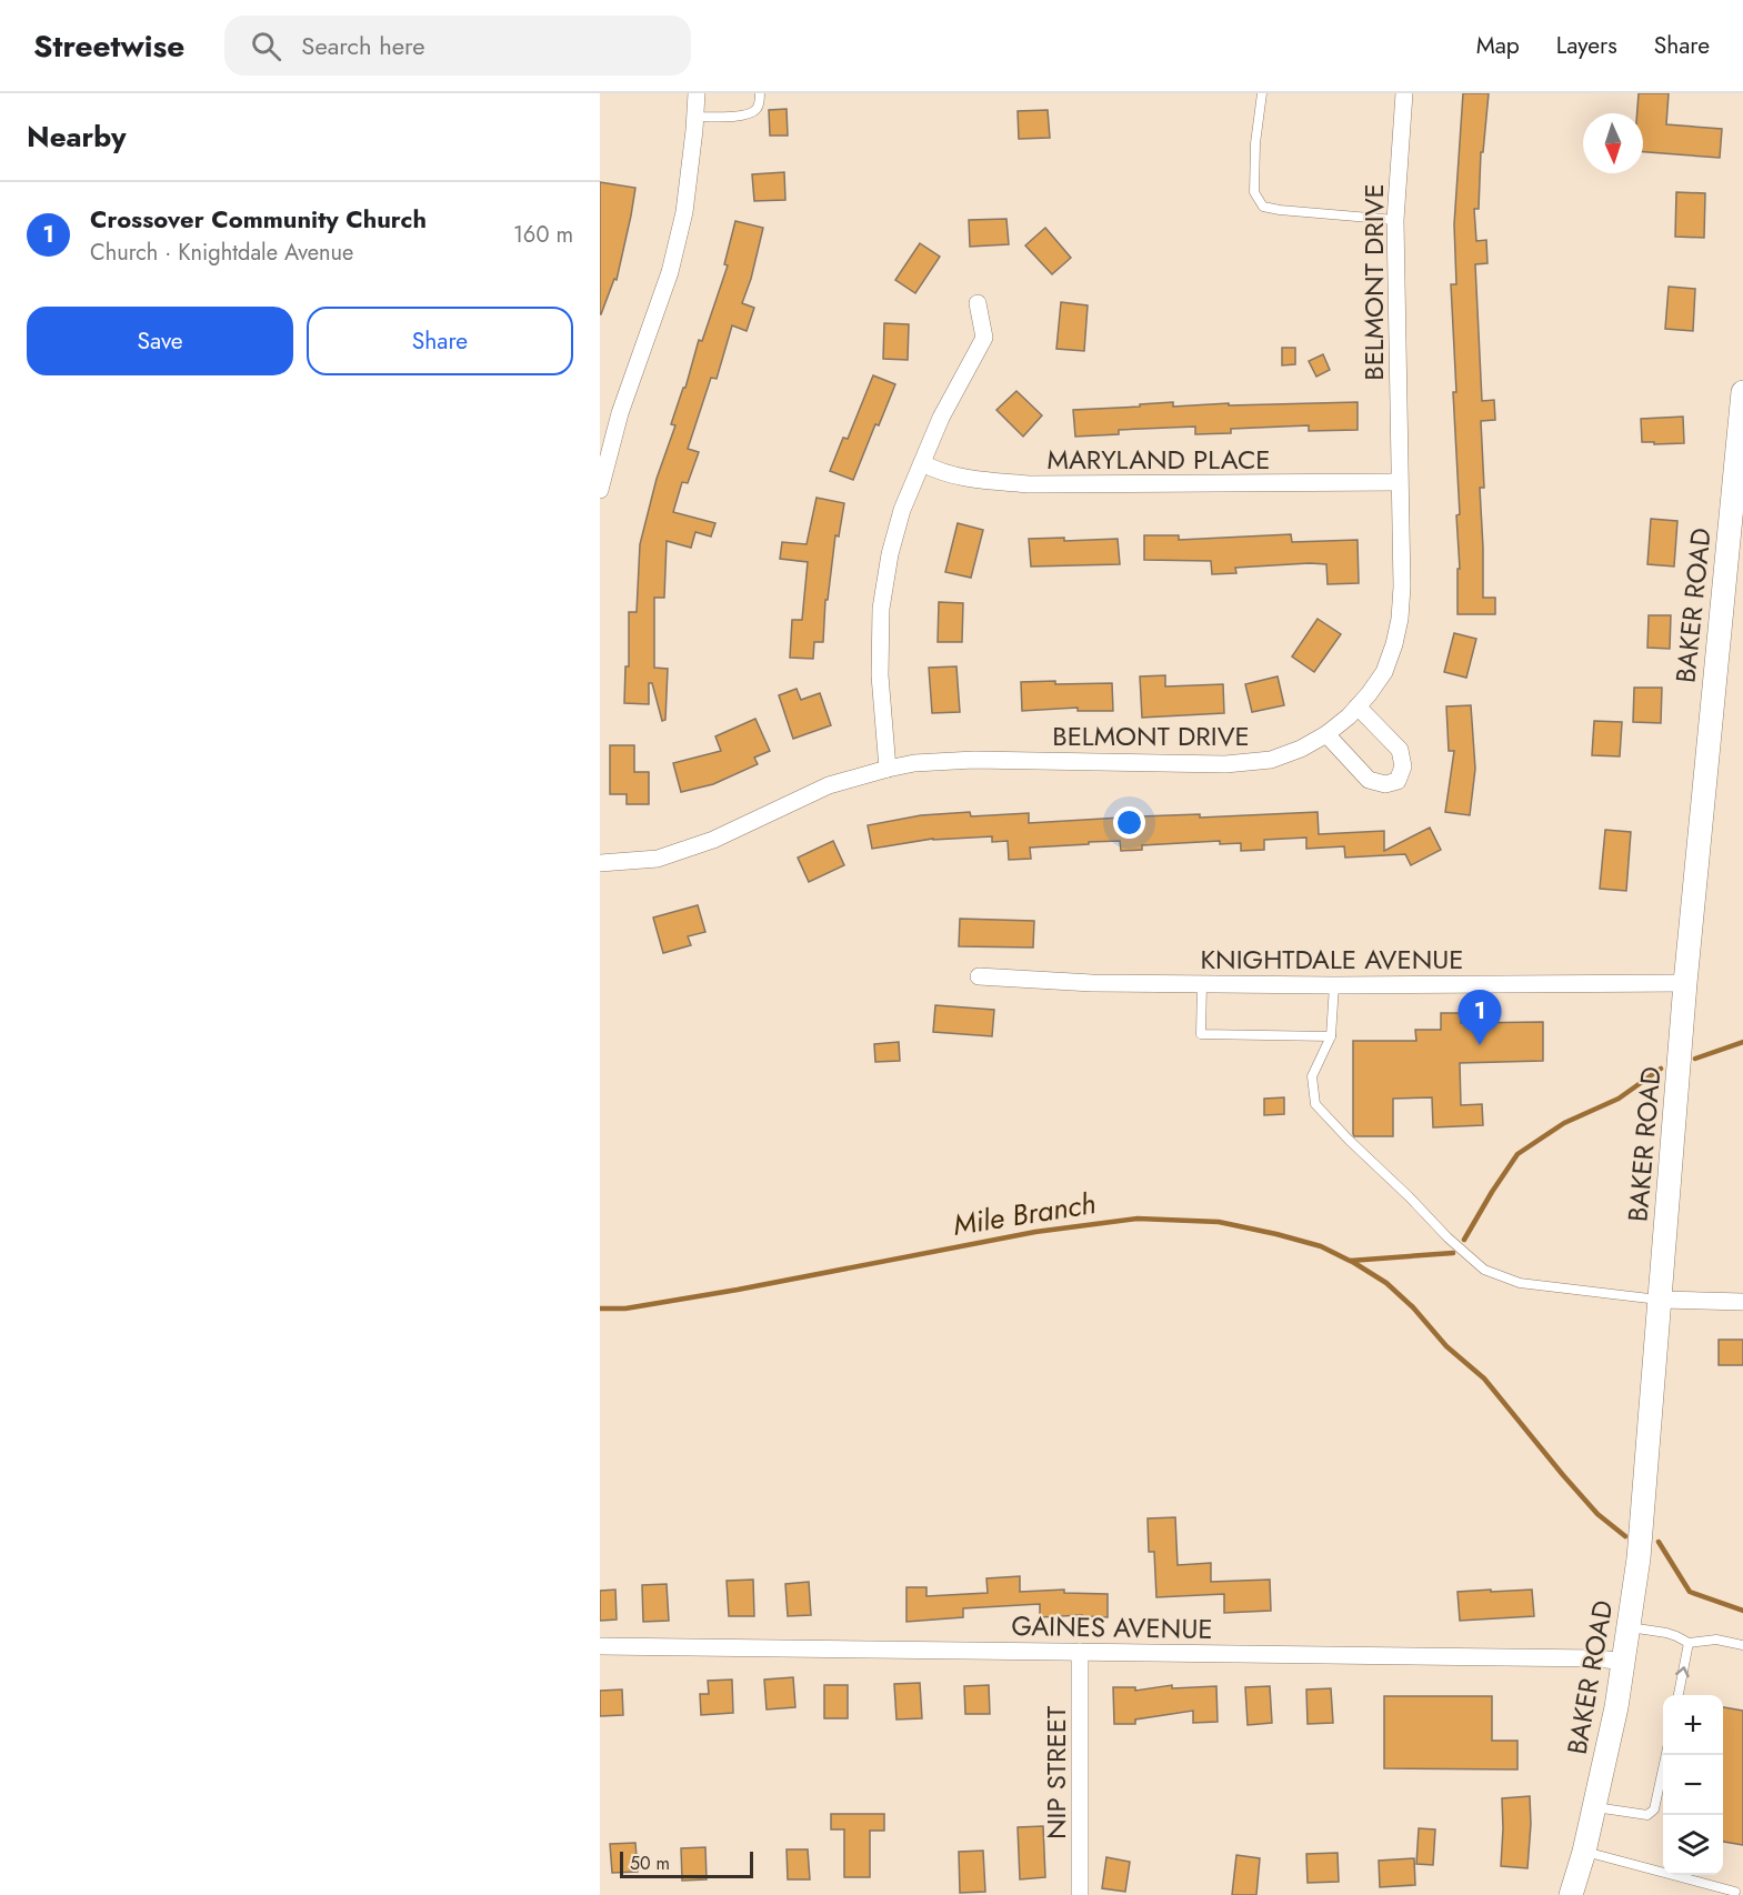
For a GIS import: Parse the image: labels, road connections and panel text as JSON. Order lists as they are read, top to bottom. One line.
{"streets":{"street":["BELMONT DRIVE","MARYLAND PLACE","BAKER ROAD","KNIGHTDALE AVENUE","GAINES AVENUE","NIP STREET"]},"crossings":[["BELMONT DRIVE","MARYLAND PLACE"],["BAKER ROAD","KNIGHTDALE AVENUE"],["BAKER ROAD","GAINES AVENUE"],["GAINES AVENUE","NIP STREET"]],"water":["Mile Branch"],"scale_bar":"50 m","north":"bottom","page":{"header":"Streetwise","search":"Search here","nav":["Map","Layers","Share"],"heading":"Nearby","list":[{"mark":"1","name":"Crossover Community Church","note":"Church · Knightdale Avenue","value":"160 m"}],"buttons":["Save","Share"],"pins":"1","map_buttons":["+","−"],"scale":"50 m"}}
